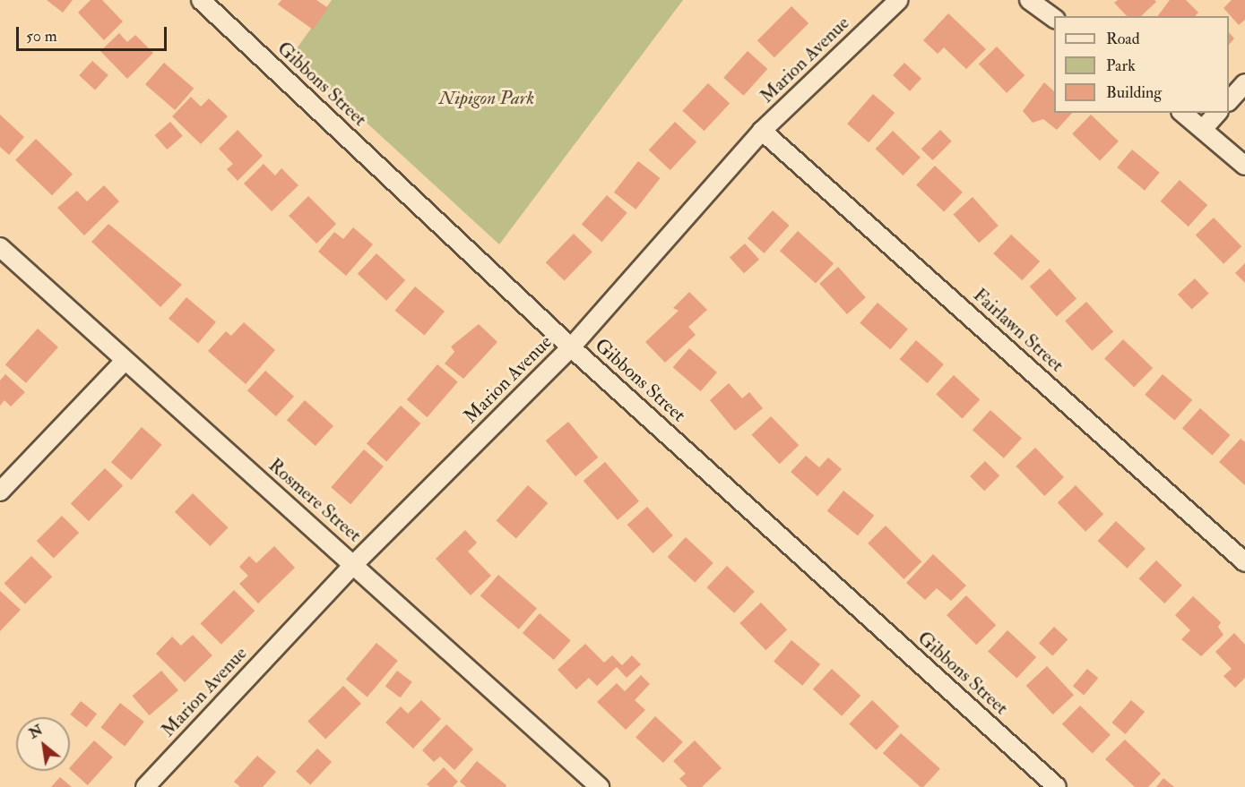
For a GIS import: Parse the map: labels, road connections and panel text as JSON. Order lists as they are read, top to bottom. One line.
{"streets":{"street":["Marion Avenue","Gibbons Street","Fairlawn Street","Rosmere Street"]},"crossings":[["Marion Avenue","Gibbons Street"],["Marion Avenue","Fairlawn Street"],["Marion Avenue","Rosmere Street"]],"parks":["Nipigon Park"],"legend":["Road","Park","Building"],"scale_bar":"50 m","north":"top left"}
